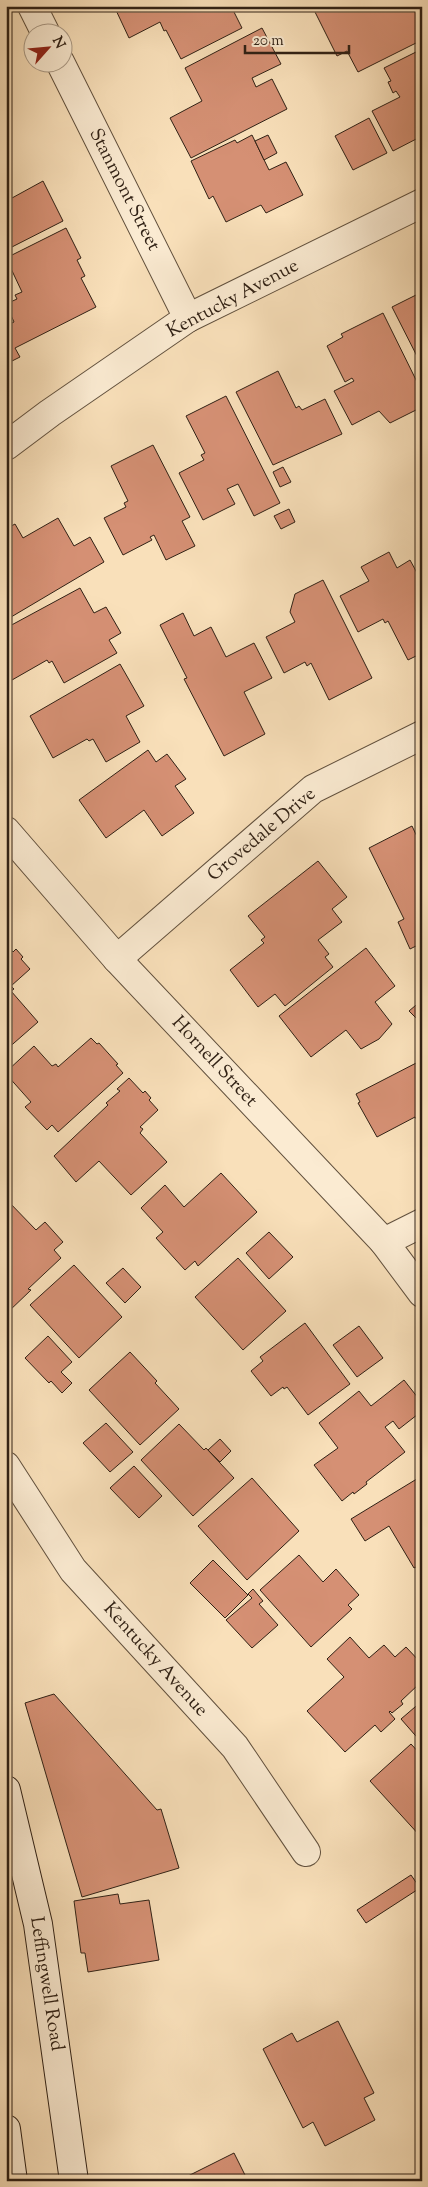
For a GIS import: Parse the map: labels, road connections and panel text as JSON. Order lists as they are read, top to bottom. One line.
{"streets":{"street":["Stanmont Street","Kentucky Avenue","Grovedale Drive","Hornell Street","Leffingwell Road"]},"crossings":[["Stanmont Street","Kentucky Avenue"],["Grovedale Drive","Hornell Street"]],"scale_bar":"20 m","north":"top right"}
